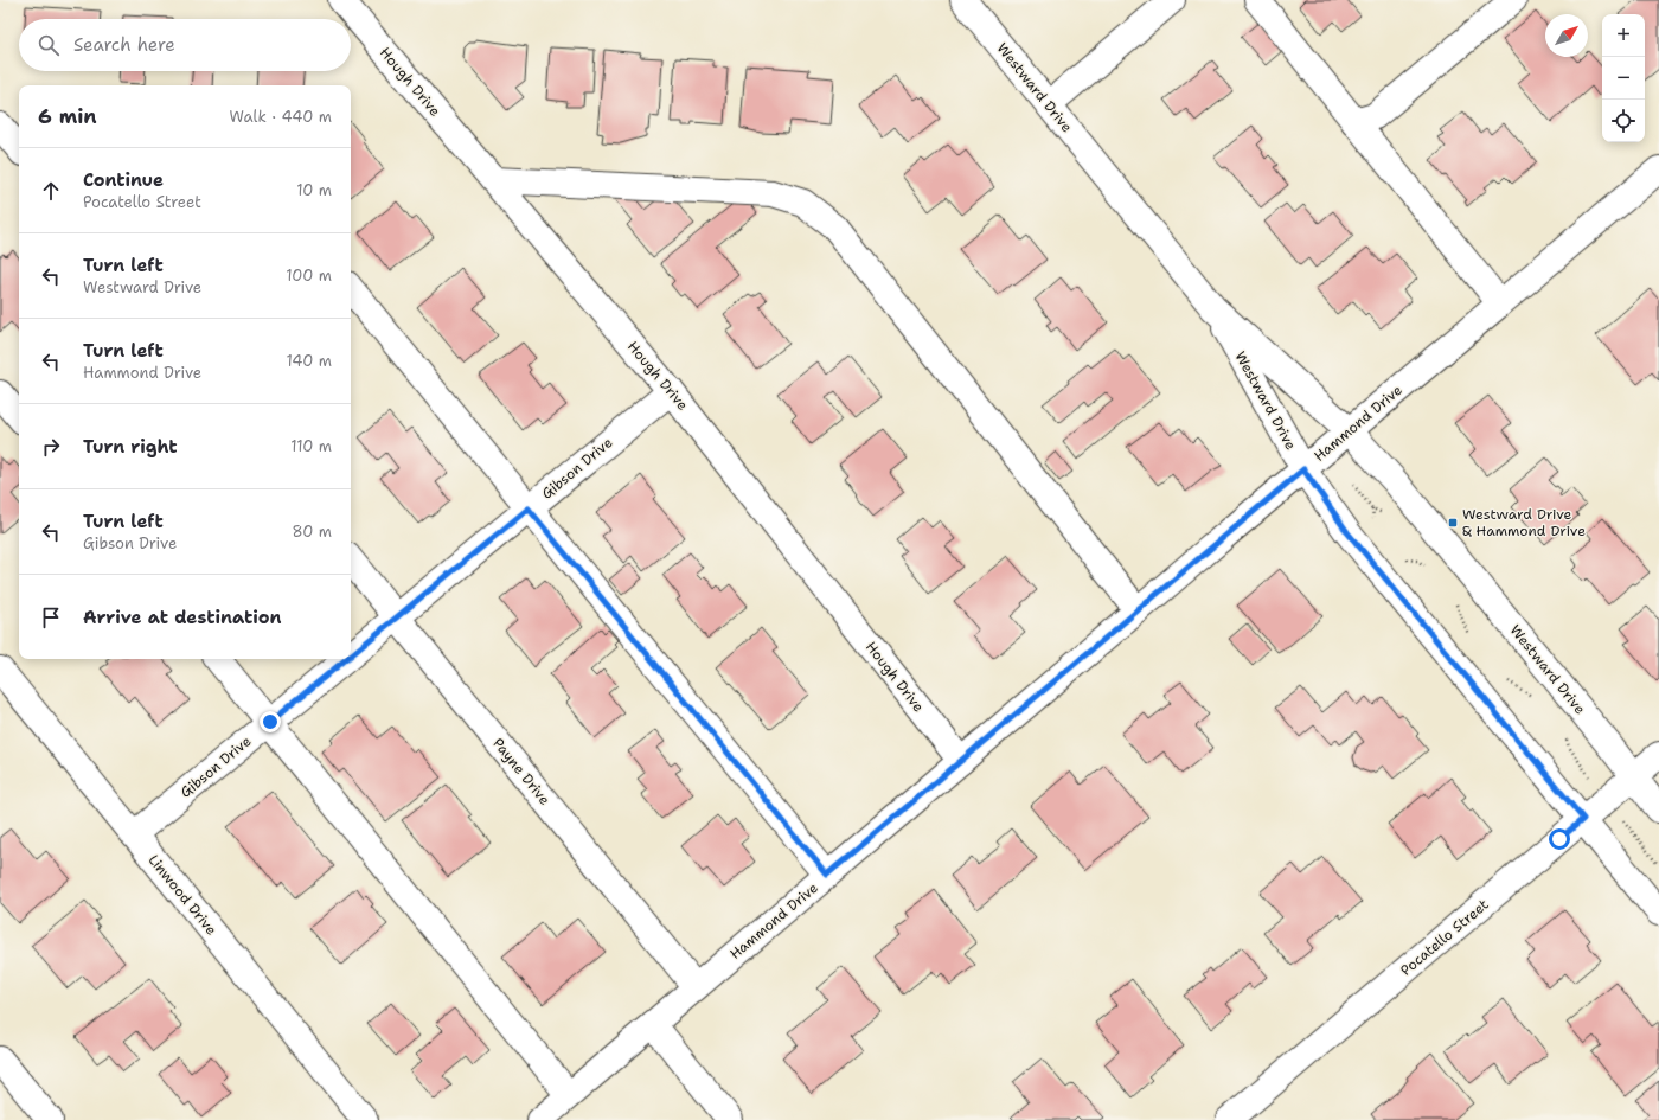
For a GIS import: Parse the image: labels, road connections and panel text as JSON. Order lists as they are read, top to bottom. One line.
{"streets":{"street":["Hough Drive","Westward Drive","Hammond Drive","Gibson Drive","Payne Drive","Linwood Drive","Pocatello Street"]},"crossings":[["Hough Drive","Hammond Drive"],["Hough Drive","Gibson Drive"],["Westward Drive","Hammond Drive"],["Westward Drive","Pocatello Street"],["Hammond Drive","Payne Drive"],["Gibson Drive","Payne Drive"],["Gibson Drive","Linwood Drive"]],"places":{"transit":["Westward Drive & Hammond Drive"]},"north":"top right","page":{"map_buttons":["+","−"],"search":"Search here","heading":["6 min","Walk · 440 m"],"list":[["Continue","Pocatello Street","10 m"],["Turn left","Westward Drive","100 m"],["Turn left","Hammond Drive","140 m"],["Turn right","110 m"],["Turn left","Gibson Drive","80 m"],"Arrive at destination"]}}
